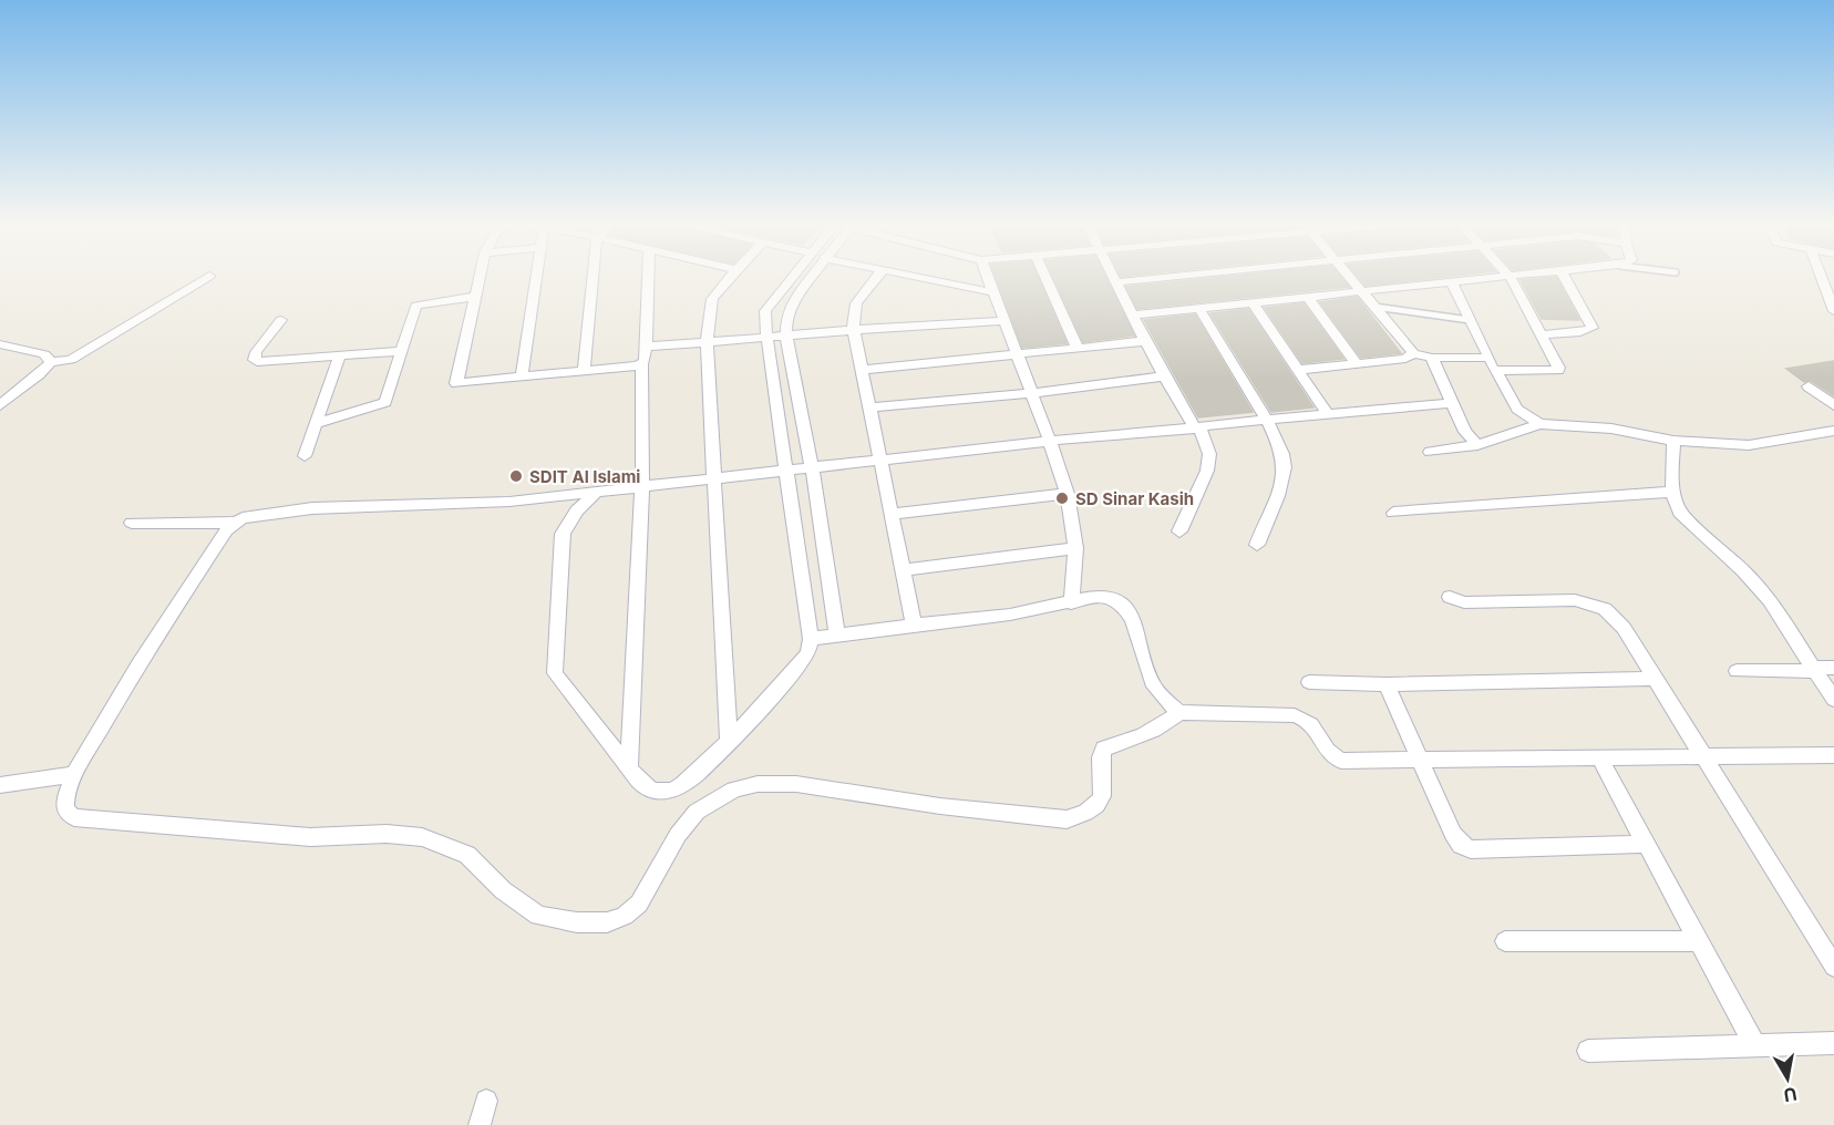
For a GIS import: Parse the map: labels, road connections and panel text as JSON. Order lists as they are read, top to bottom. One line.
{"places":["SDIT Al Islami","SD Sinar Kasih"],"north":"bottom"}
